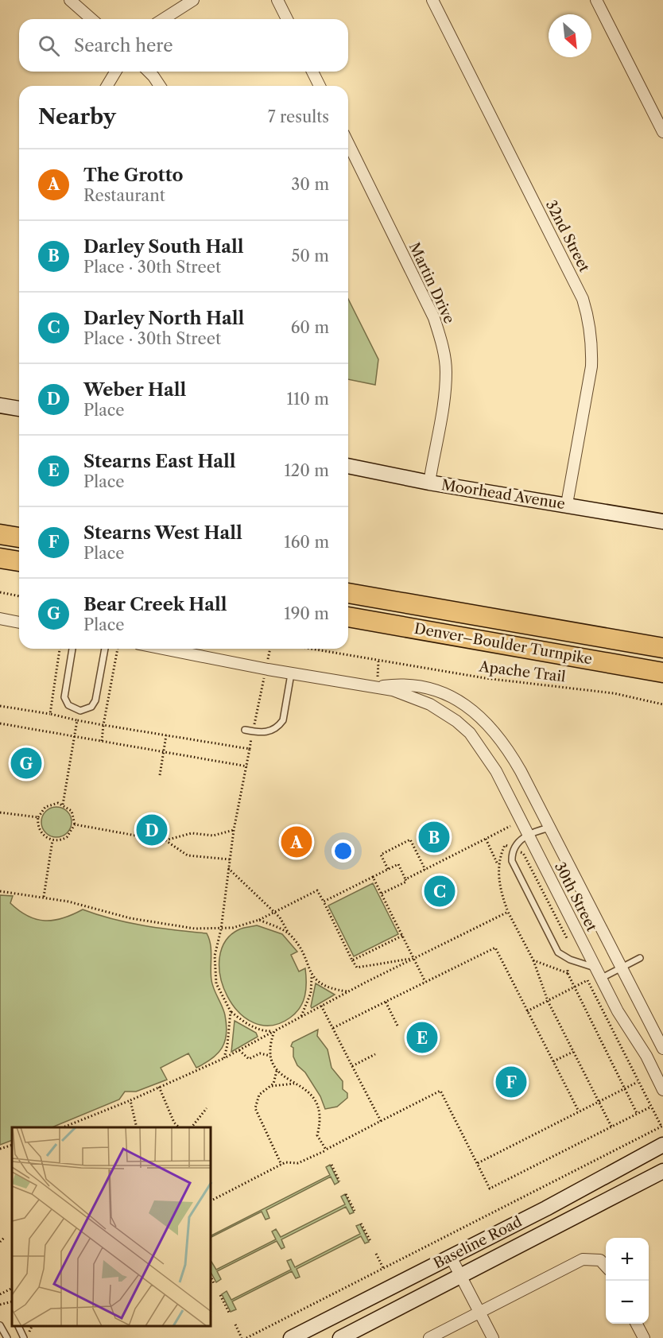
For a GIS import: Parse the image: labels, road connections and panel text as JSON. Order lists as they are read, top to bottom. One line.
{"streets":{"highway":["Denver–Boulder Turnpike"],"main road":["Moorhead Avenue","Baseline Road"],"street":["32nd Street","Martin Drive","30th Street"],"path":["Apache Trail"]},"crossings":[["32nd Street","Moorhead Avenue"],["Martin Drive","Moorhead Avenue"]],"north":"bottom right","page":{"search":"Search here","heading":["Nearby","7 results"],"list":[{"mark":"A","name":"The Grotto","note":"Restaurant","value":"30 m"},{"mark":"B","name":"Darley South Hall","note":"Place · 30th Street","value":"50 m"},{"mark":"C","name":"Darley North Hall","note":"Place · 30th Street","value":"60 m"},{"mark":"D","name":"Weber Hall","note":"Place","value":"110 m"},{"mark":"E","name":"Stearns East Hall","note":"Place","value":"120 m"},{"mark":"F","name":"Stearns West Hall","note":"Place","value":"160 m"},{"mark":"G","name":"Bear Creek Hall","note":"Place","value":"190 m"}],"pins":["G","D","B","A","C","E","F"],"map_buttons":["+","−"]}}
